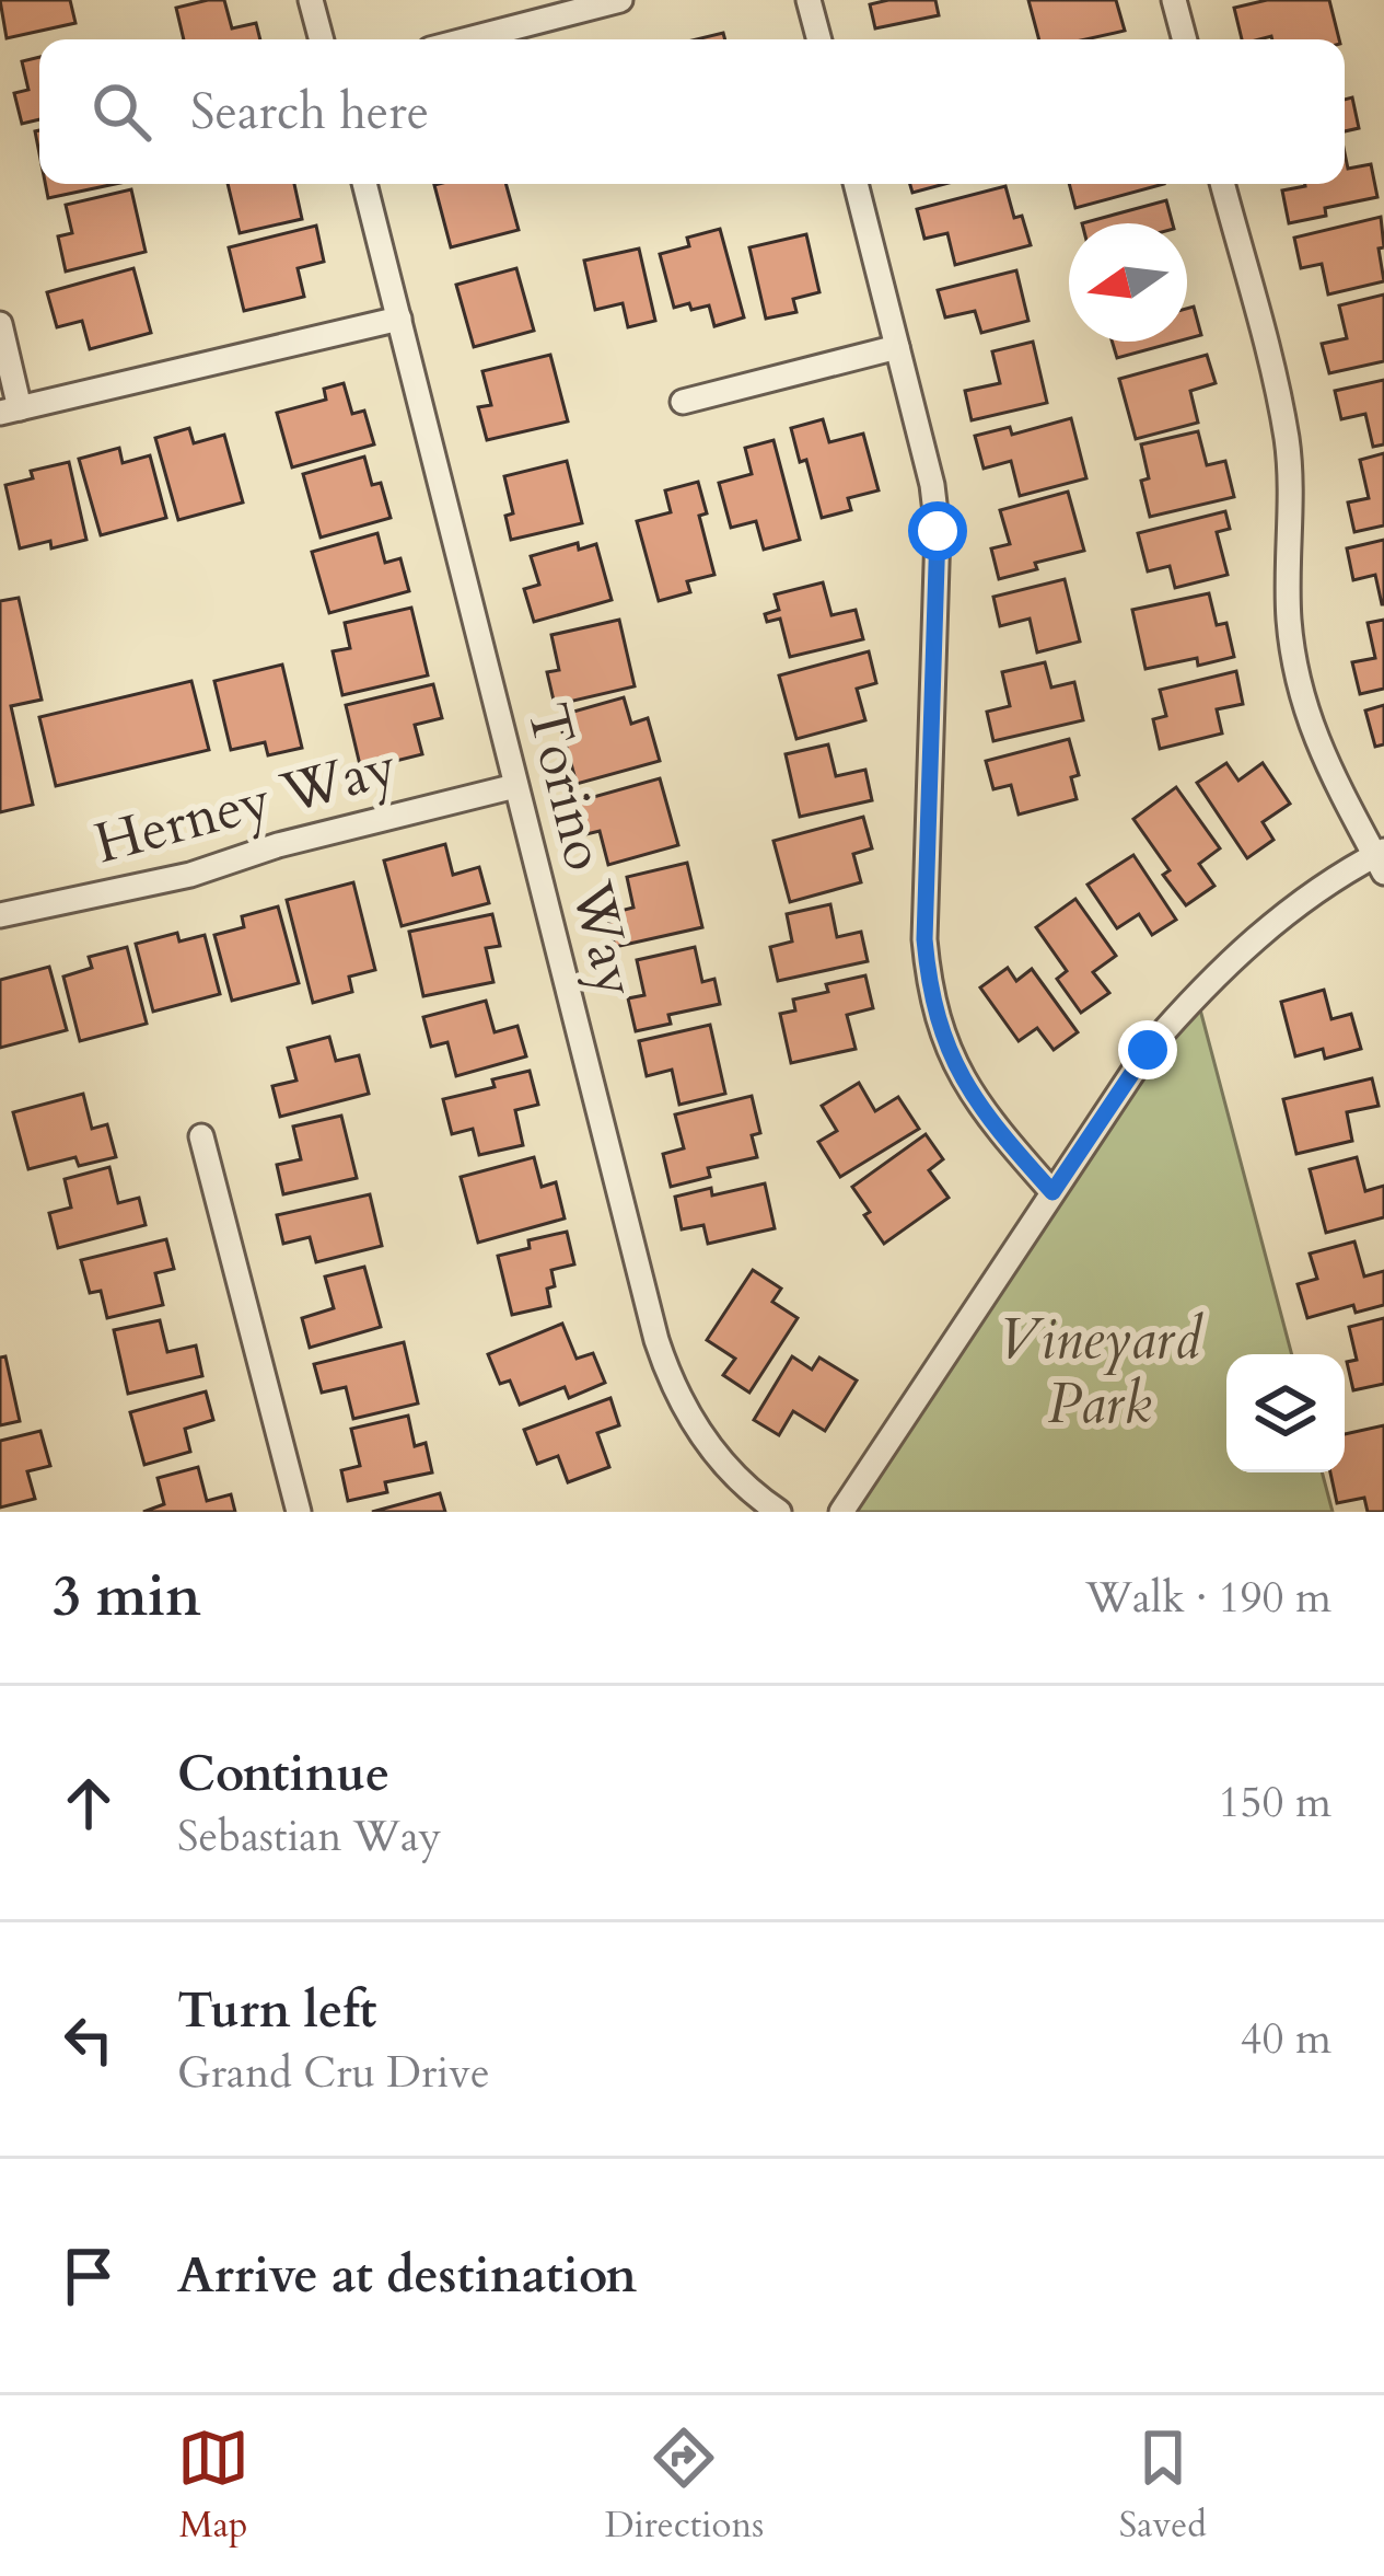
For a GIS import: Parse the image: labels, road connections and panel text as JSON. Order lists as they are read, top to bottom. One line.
{"streets":{"street":["Herney Way","Torino Way"]},"crossings":[["Herney Way","Torino Way"]],"parks":["Vineyard Park"],"north":"left","page":{"search":"Search here","heading":["3 min","Walk · 190 m"],"list":[["Continue","Sebastian Way","150 m"],["Turn left","Grand Cru Drive","40 m"],"Arrive at destination"],"nav":["Map","Directions","Saved"]}}
